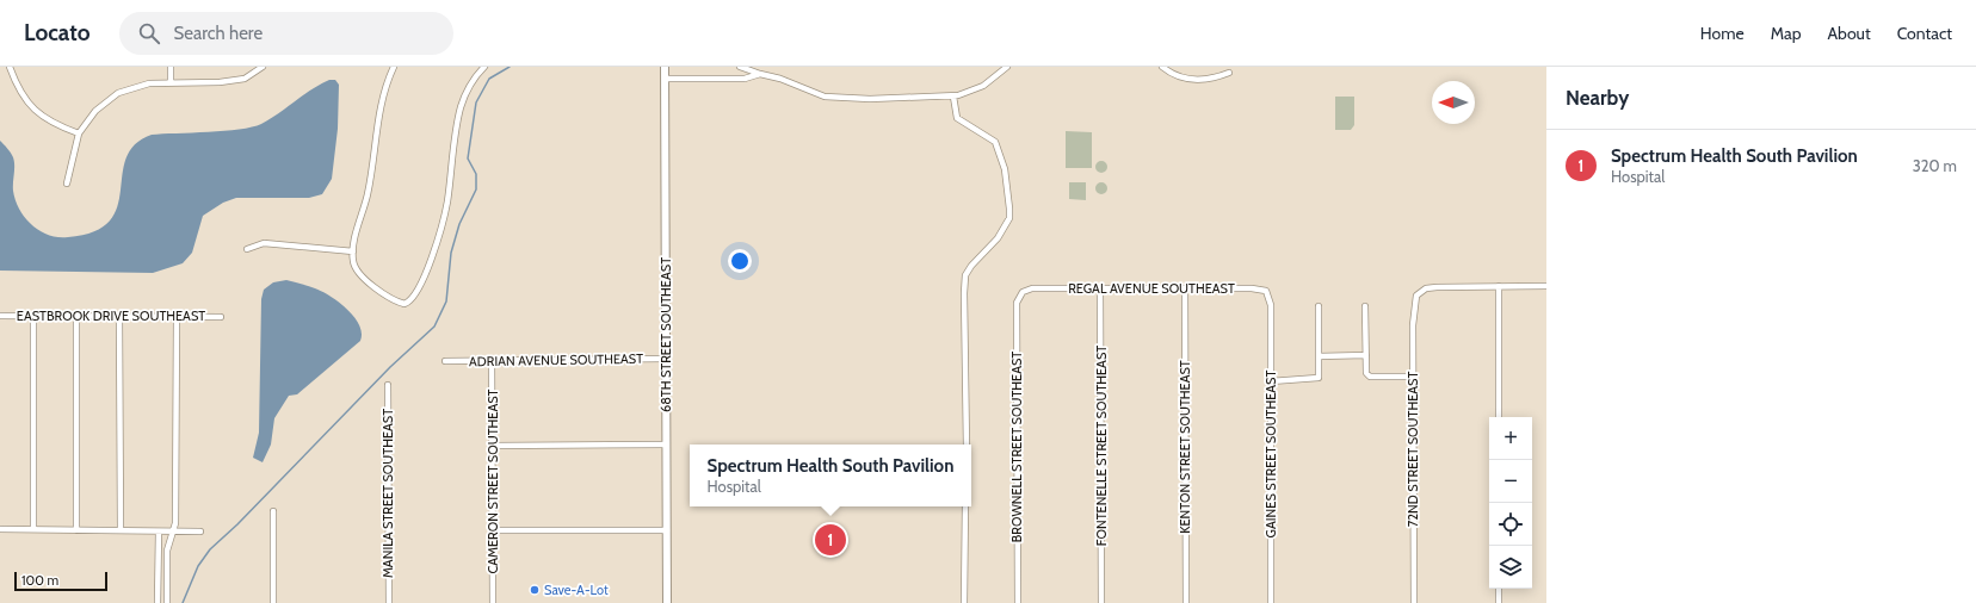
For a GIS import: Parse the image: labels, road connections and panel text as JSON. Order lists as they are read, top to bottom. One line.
{"streets":{"main road":["68TH STREET SOUTHEAST"],"street":["REGAL AVENUE SOUTHEAST","EASTBROOK DRIVE SOUTHEAST","ADRIAN AVENUE SOUTHEAST","FONTENELLE STREET SOUTHEAST","BROWNELL STREET SOUTHEAST","KENTON STREET SOUTHEAST","72ND STREET SOUTHEAST","GAINES STREET SOUTHEAST","CAMERON STREET SOUTHEAST","MANILA STREET SOUTHEAST"]},"crossings":[["REGAL AVENUE SOUTHEAST","FONTENELLE STREET SOUTHEAST"],["REGAL AVENUE SOUTHEAST","BROWNELL STREET SOUTHEAST"],["REGAL AVENUE SOUTHEAST","KENTON STREET SOUTHEAST"],["REGAL AVENUE SOUTHEAST","GAINES STREET SOUTHEAST"],["68TH STREET SOUTHEAST","ADRIAN AVENUE SOUTHEAST"],["ADRIAN AVENUE SOUTHEAST","CAMERON STREET SOUTHEAST"]],"places":["Save-A-Lot"],"scale_bar":"100 m","north":"left","page":{"header":"Locato","search":"Search here","nav":["Home","Map","About","Contact"],"heading":"Nearby","list":[{"mark":"1","name":"Spectrum Health South Pavilion","note":"Hospital","value":"320 m"}],"map_buttons":["+","−"],"popup":["Spectrum Health South Pavilion","Hospital"],"pins":"1","scale":"100 m"}}
